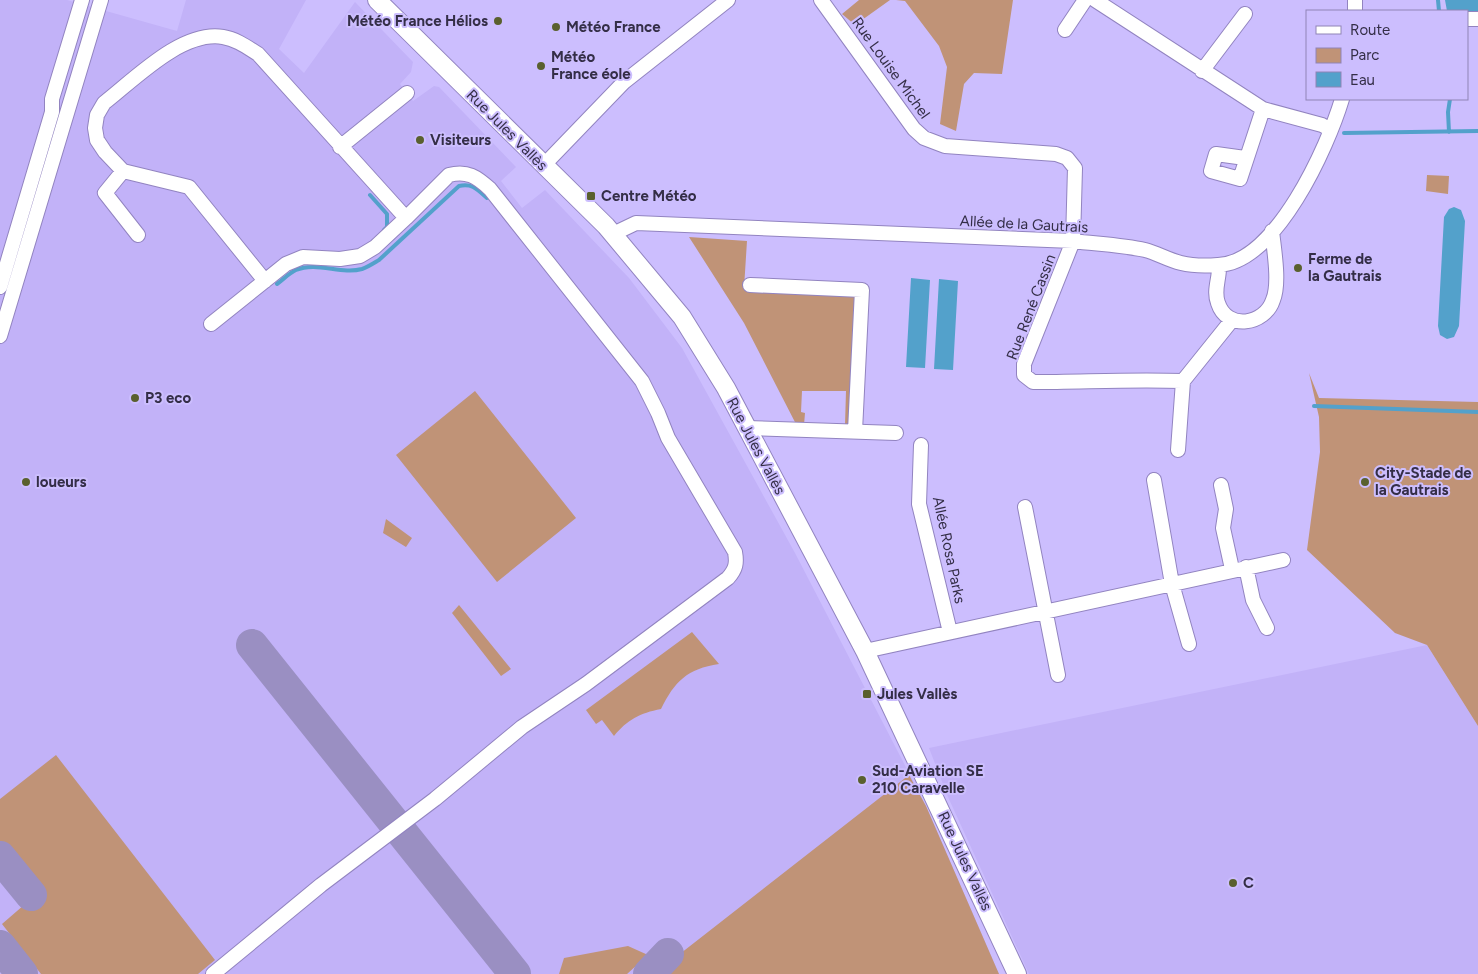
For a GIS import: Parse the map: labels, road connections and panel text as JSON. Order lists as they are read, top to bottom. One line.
{"streets":{"street":["Rue Louise Michel","Rue Jules Vallès","Allée de la Gautrais","Rue René Cassin","Allée Rosa Parks"]},"crossings":[["Rue Louise Michel","Allée de la Gautrais"],["Rue Louise Michel","Rue René Cassin"],["Rue Jules Vallès","Allée de la Gautrais"],["Allée de la Gautrais","Rue René Cassin"]],"places":{"other":["Météo France Hélios","Météo France","Météo France éole","Visiteurs","Ferme de la Gautrais","P3 eco","loueurs","City-Stade de la Gautrais","Sud-Aviation SE 210 Caravelle","C"],"transit":["Centre Météo","Jules Vallès"]},"legend":["Route","Parc","Eau"]}
